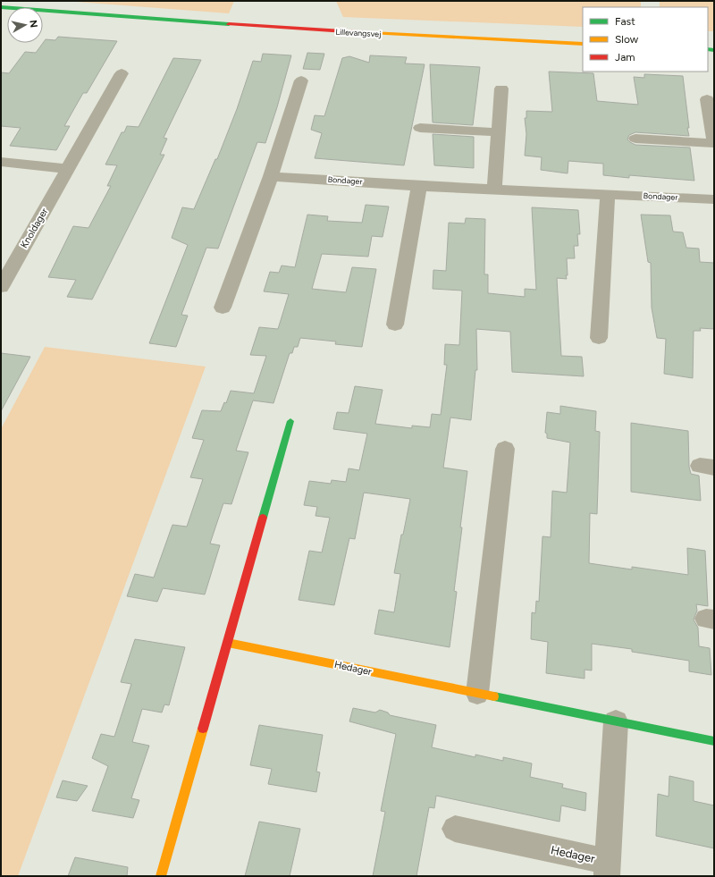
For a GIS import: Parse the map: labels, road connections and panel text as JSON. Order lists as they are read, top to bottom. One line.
{"streets":{"street":["Lillevangsvej","Bondager","Knoldager","Hedager"]},"legend":["Fast","Slow","Jam"],"north":"right"}
